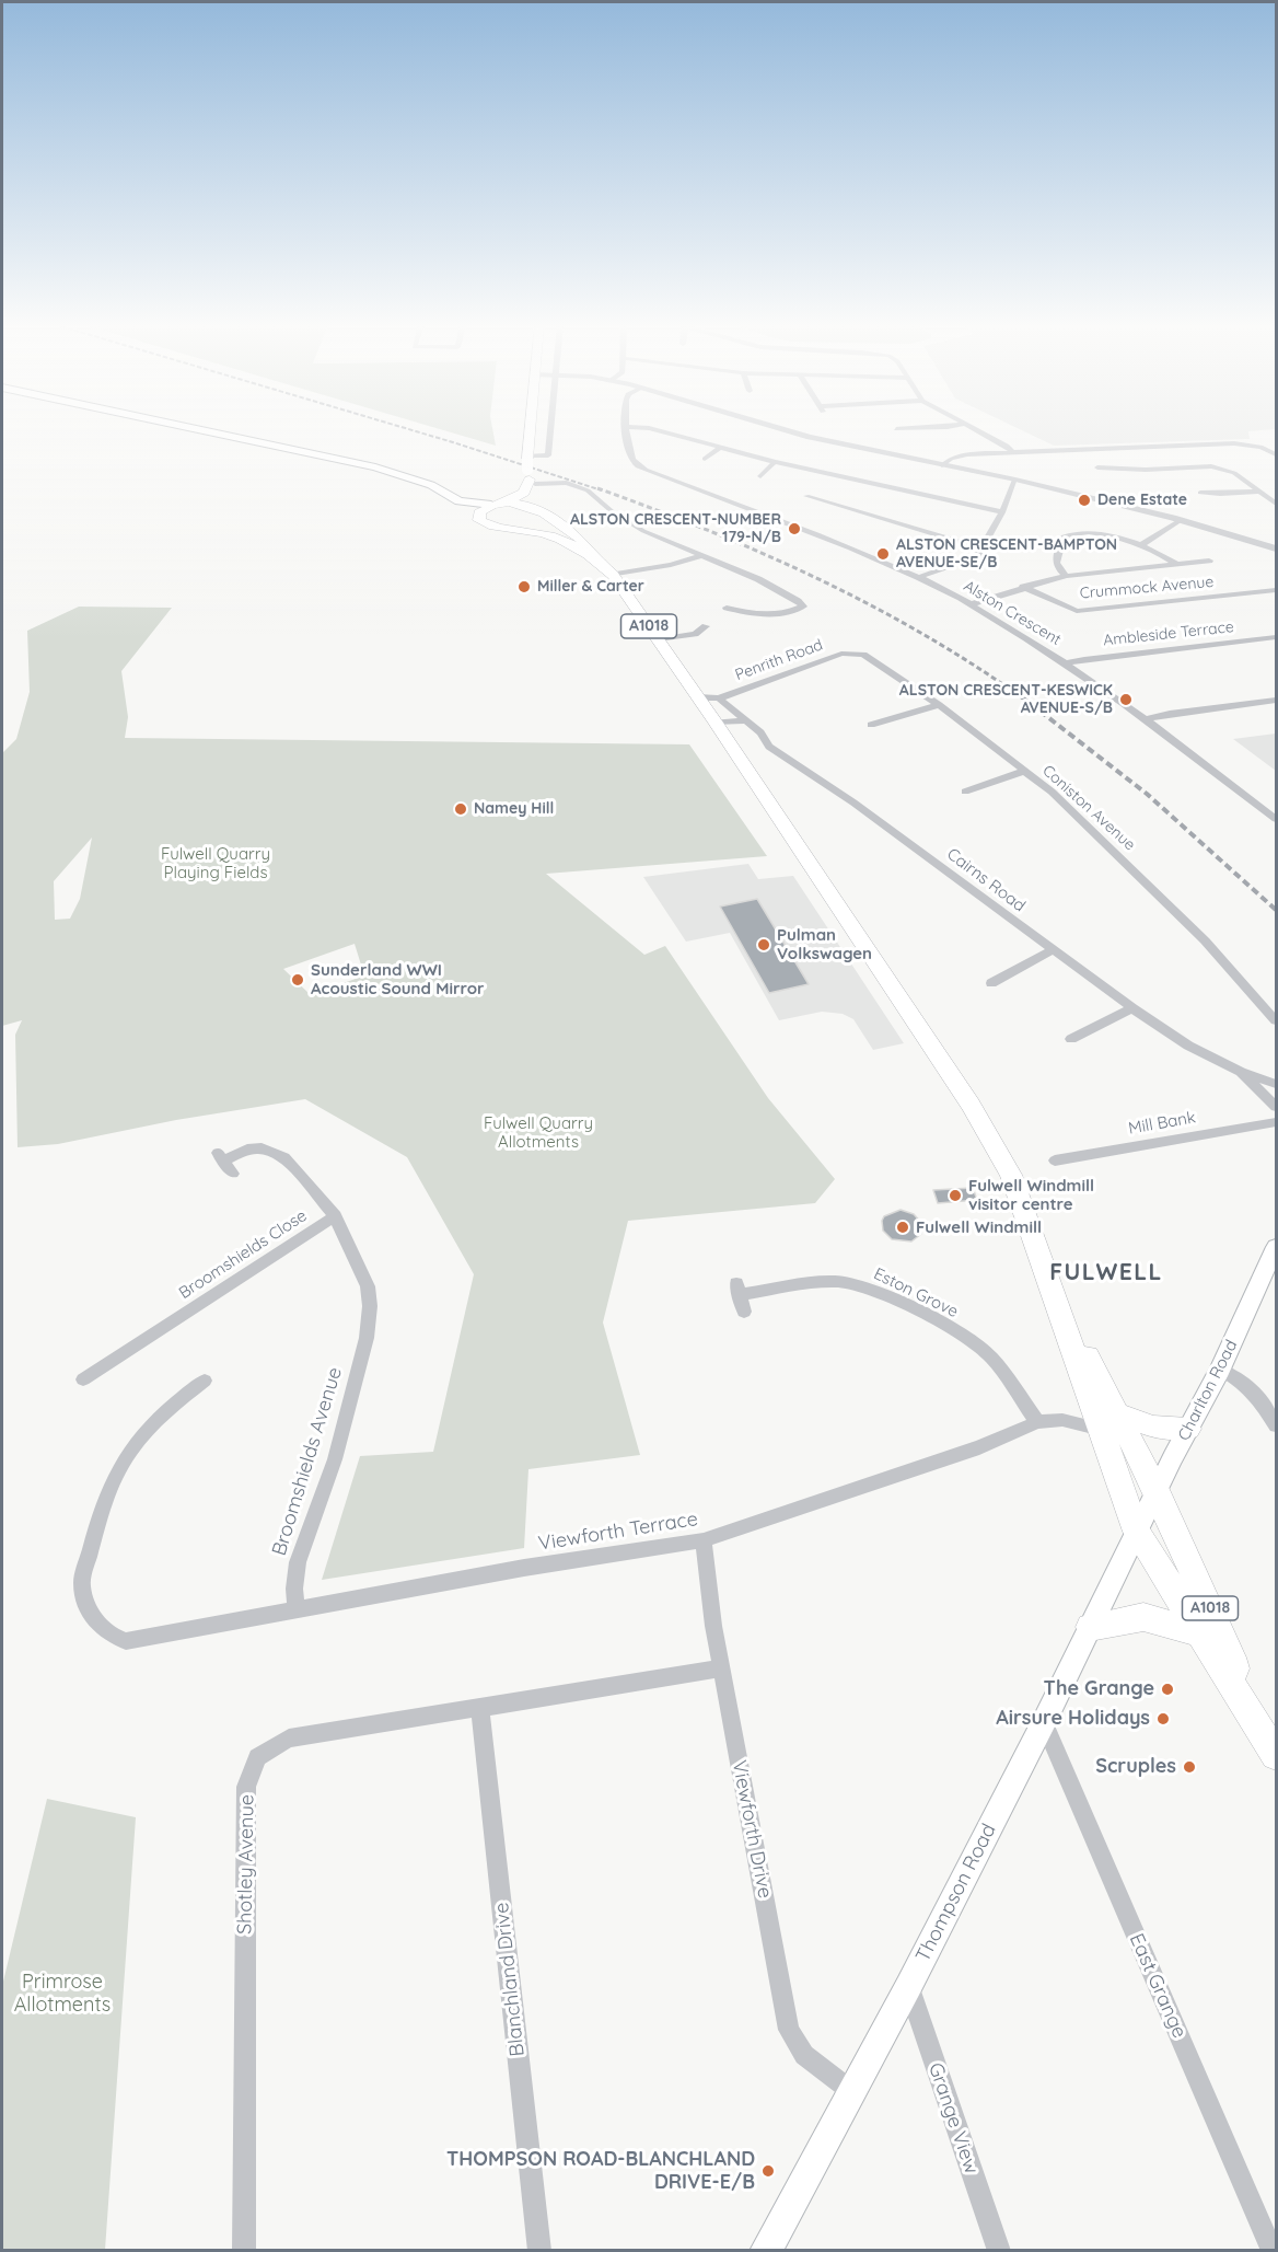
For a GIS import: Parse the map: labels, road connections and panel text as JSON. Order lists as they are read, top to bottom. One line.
{"streets":{"highway":["A1018"],"main road":["Charlton Road","Thompson Road"],"street":["Crummock Avenue","Alston Crescent","Ambleside Terrace","Penrith Road","Coniston Avenue","Cairns Road","Mill Bank","Broomshields Close","Eston Grove","Broomshields Avenue","Viewforth Terrace","Viewforth Drive","Shotley Avenue","Blanchland Drive","East Grange","Grange View"]},"crossings":[["Alston Crescent","Ambleside Terrace"],["A1018","Charlton Road"],["A1018","Viewforth Terrace"],["A1018","Thompson Road"],["Penrith Road","Coniston Avenue"],["Penrith Road","Cairns Road"],["Broomshields Close","Broomshields Avenue"],["Eston Grove","Viewforth Terrace"],["Charlton Road","Thompson Road"],["Broomshields Avenue","Viewforth Terrace"],["Viewforth Terrace","Viewforth Drive"],["Viewforth Drive","Shotley Avenue"],["Viewforth Drive","Thompson Road"],["Shotley Avenue","Blanchland Drive"],["Thompson Road","East Grange"],["Thompson Road","Grange View"]],"districts":["FULWELL"],"parks":["Fulwell Quarry Playing Fields","Fulwell Quarry Allotments","Primrose Allotments"],"places":["Dene Estate","ALSTON CRESCENT-NUMBER 179-N/B","ALSTON CRESCENT-BAMPTON AVENUE-SE/B","Miller & Carter","ALSTON CRESCENT-KESWICK AVENUE-S/B","Namey Hill","Pulman Volkswagen","Sunderland WWI Acoustic Sound Mirror","Fulwell Windmill visitor centre","Fulwell Windmill","The Grange","Airsure Holidays","Scruples","THOMPSON ROAD-BLANCHLAND DRIVE-E/B"]}
